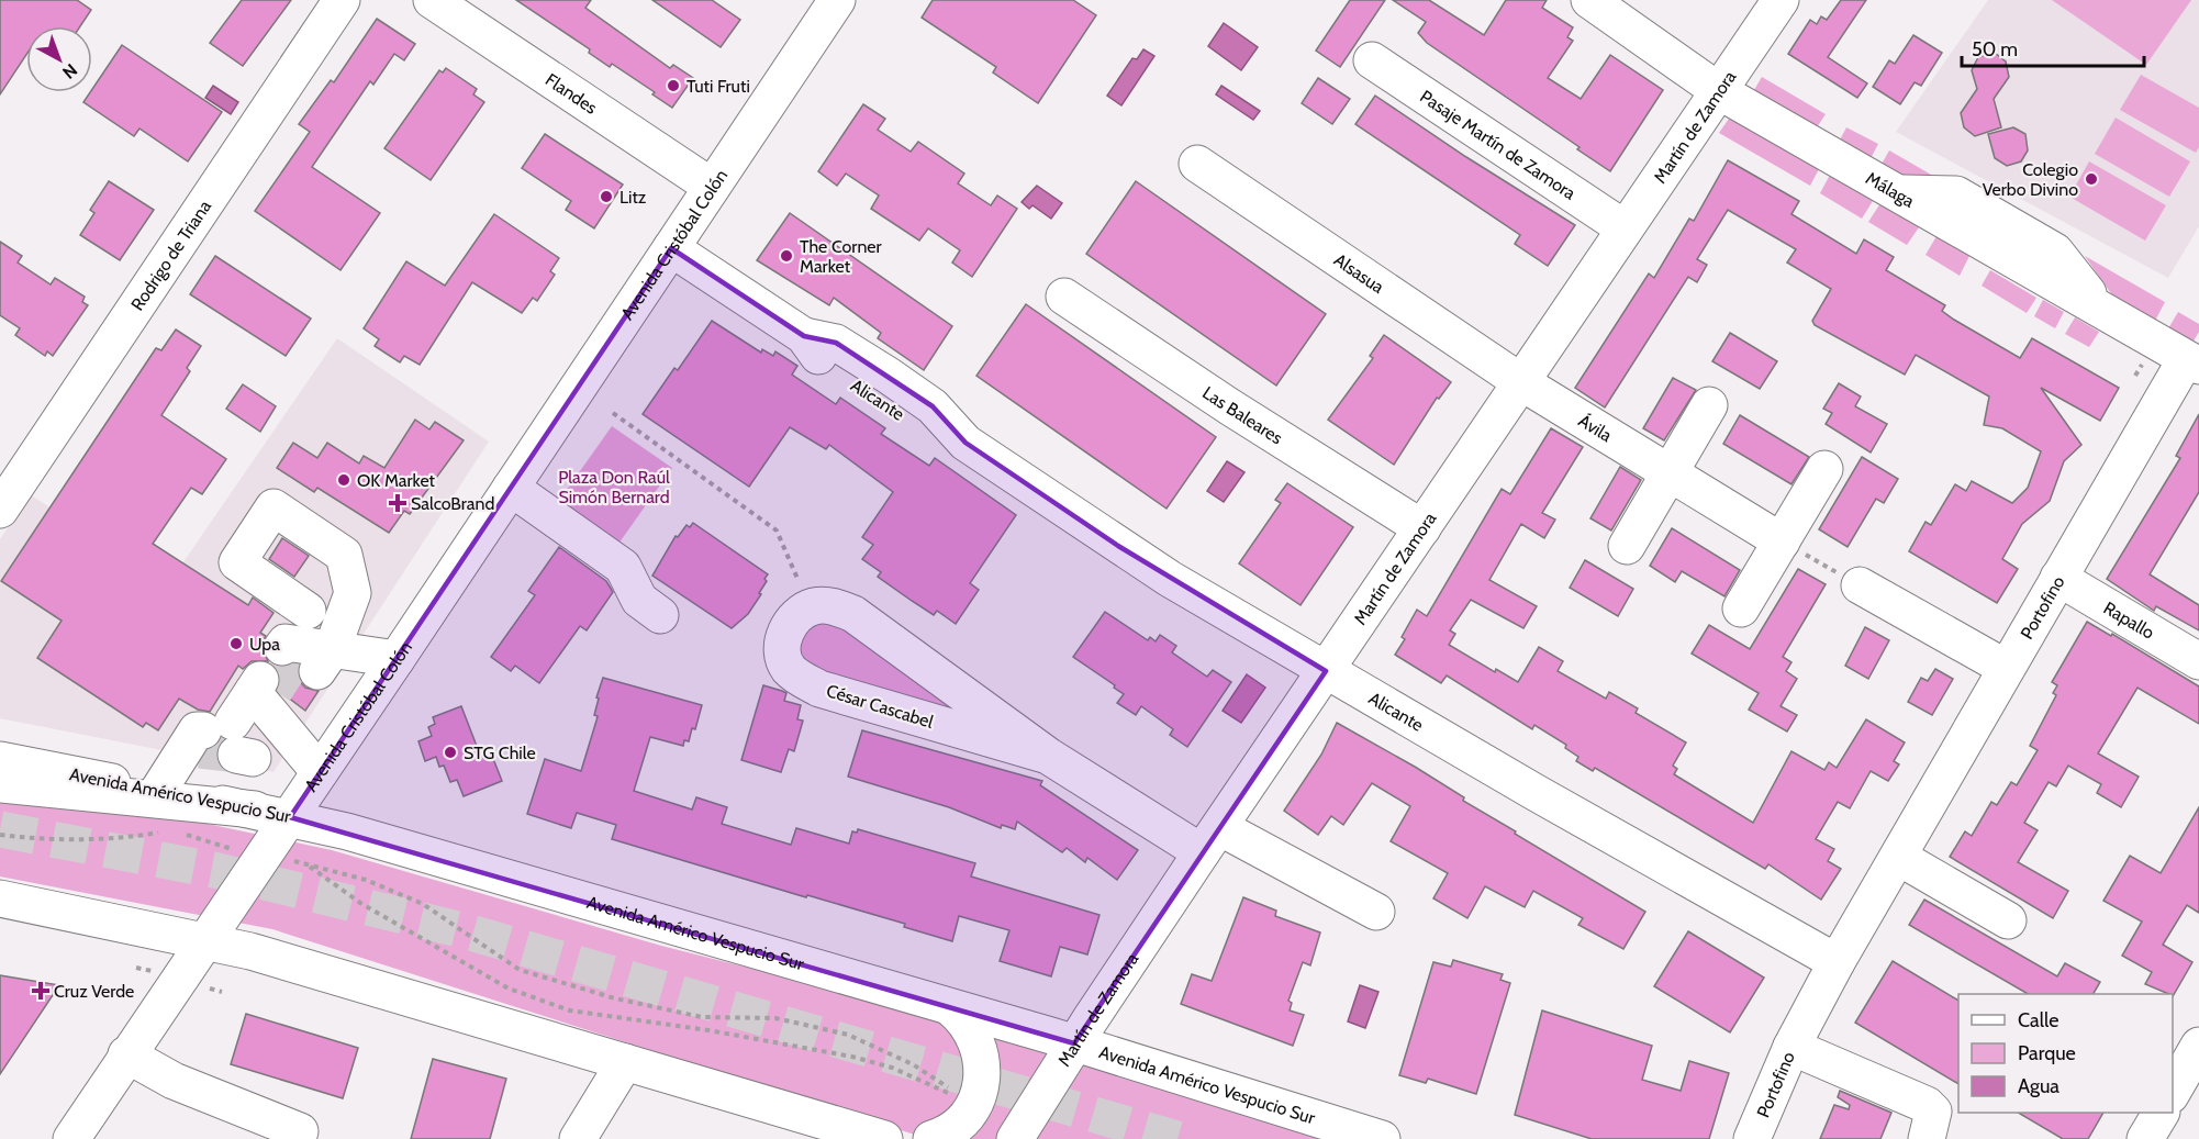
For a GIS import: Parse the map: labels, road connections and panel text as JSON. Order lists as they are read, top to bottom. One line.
{"streets":{"main road":["Flandes","Martín de Zamora","Pasaje Martín de Zamora","Málaga","Avenida Cristóbal Colón","Rodrigo de Triana","Alsasua","Alicante","Las Baleares","Ávila","Portofino","Rapallo","César Cascabel","Avenida Américo Vespucio Sur"]},"crossings":[["Flandes","Avenida Cristóbal Colón"],["Martín de Zamora","Pasaje Martín de Zamora"],["Martín de Zamora","Málaga"],["Martín de Zamora","Alsasua"],["Martín de Zamora","Alicante"],["Martín de Zamora","Las Baleares"],["Martín de Zamora","Ávila"],["Martín de Zamora","César Cascabel"],["Martín de Zamora","Avenida Américo Vespucio Sur"],["Málaga","Portofino"],["Avenida Cristóbal Colón","Alicante"],["Avenida Cristóbal Colón","Avenida Américo Vespucio Sur"],["Alsasua","Ávila"],["Alicante","Portofino"],["Portofino","Rapallo"]],"parks":["Plaza Don Raúl Simón Bernard"],"places":{"other":["Tuti Fruti","Colegio Verbo Divino","Litz","The Corner Market","OK Market","Upa","STG Chile"],"health":["SalcoBrand","Cruz Verde"]},"legend":["Calle","Parque","Agua"],"scale_bar":"50 m","north":"bottom right"}
